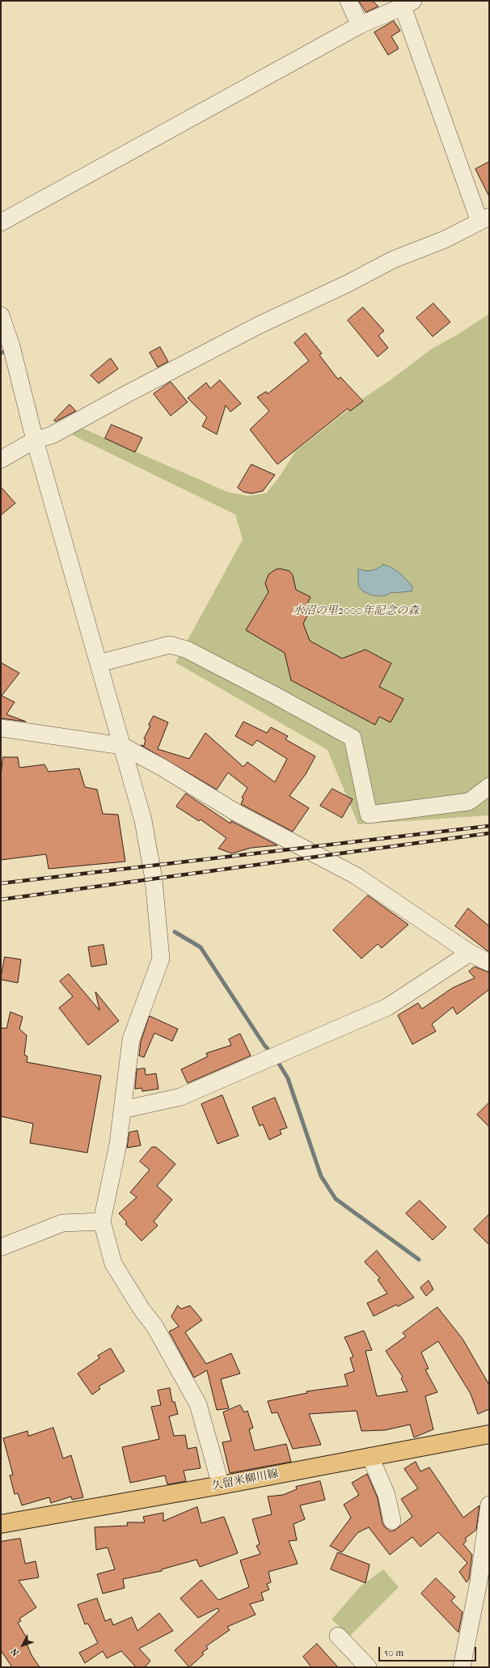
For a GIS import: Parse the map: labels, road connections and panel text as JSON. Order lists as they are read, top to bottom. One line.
{"streets":{"main road":["久留米柳川線"]},"parks":["水沼の里2000年記念の森"],"scale_bar":"50 m","north":"bottom left"}
